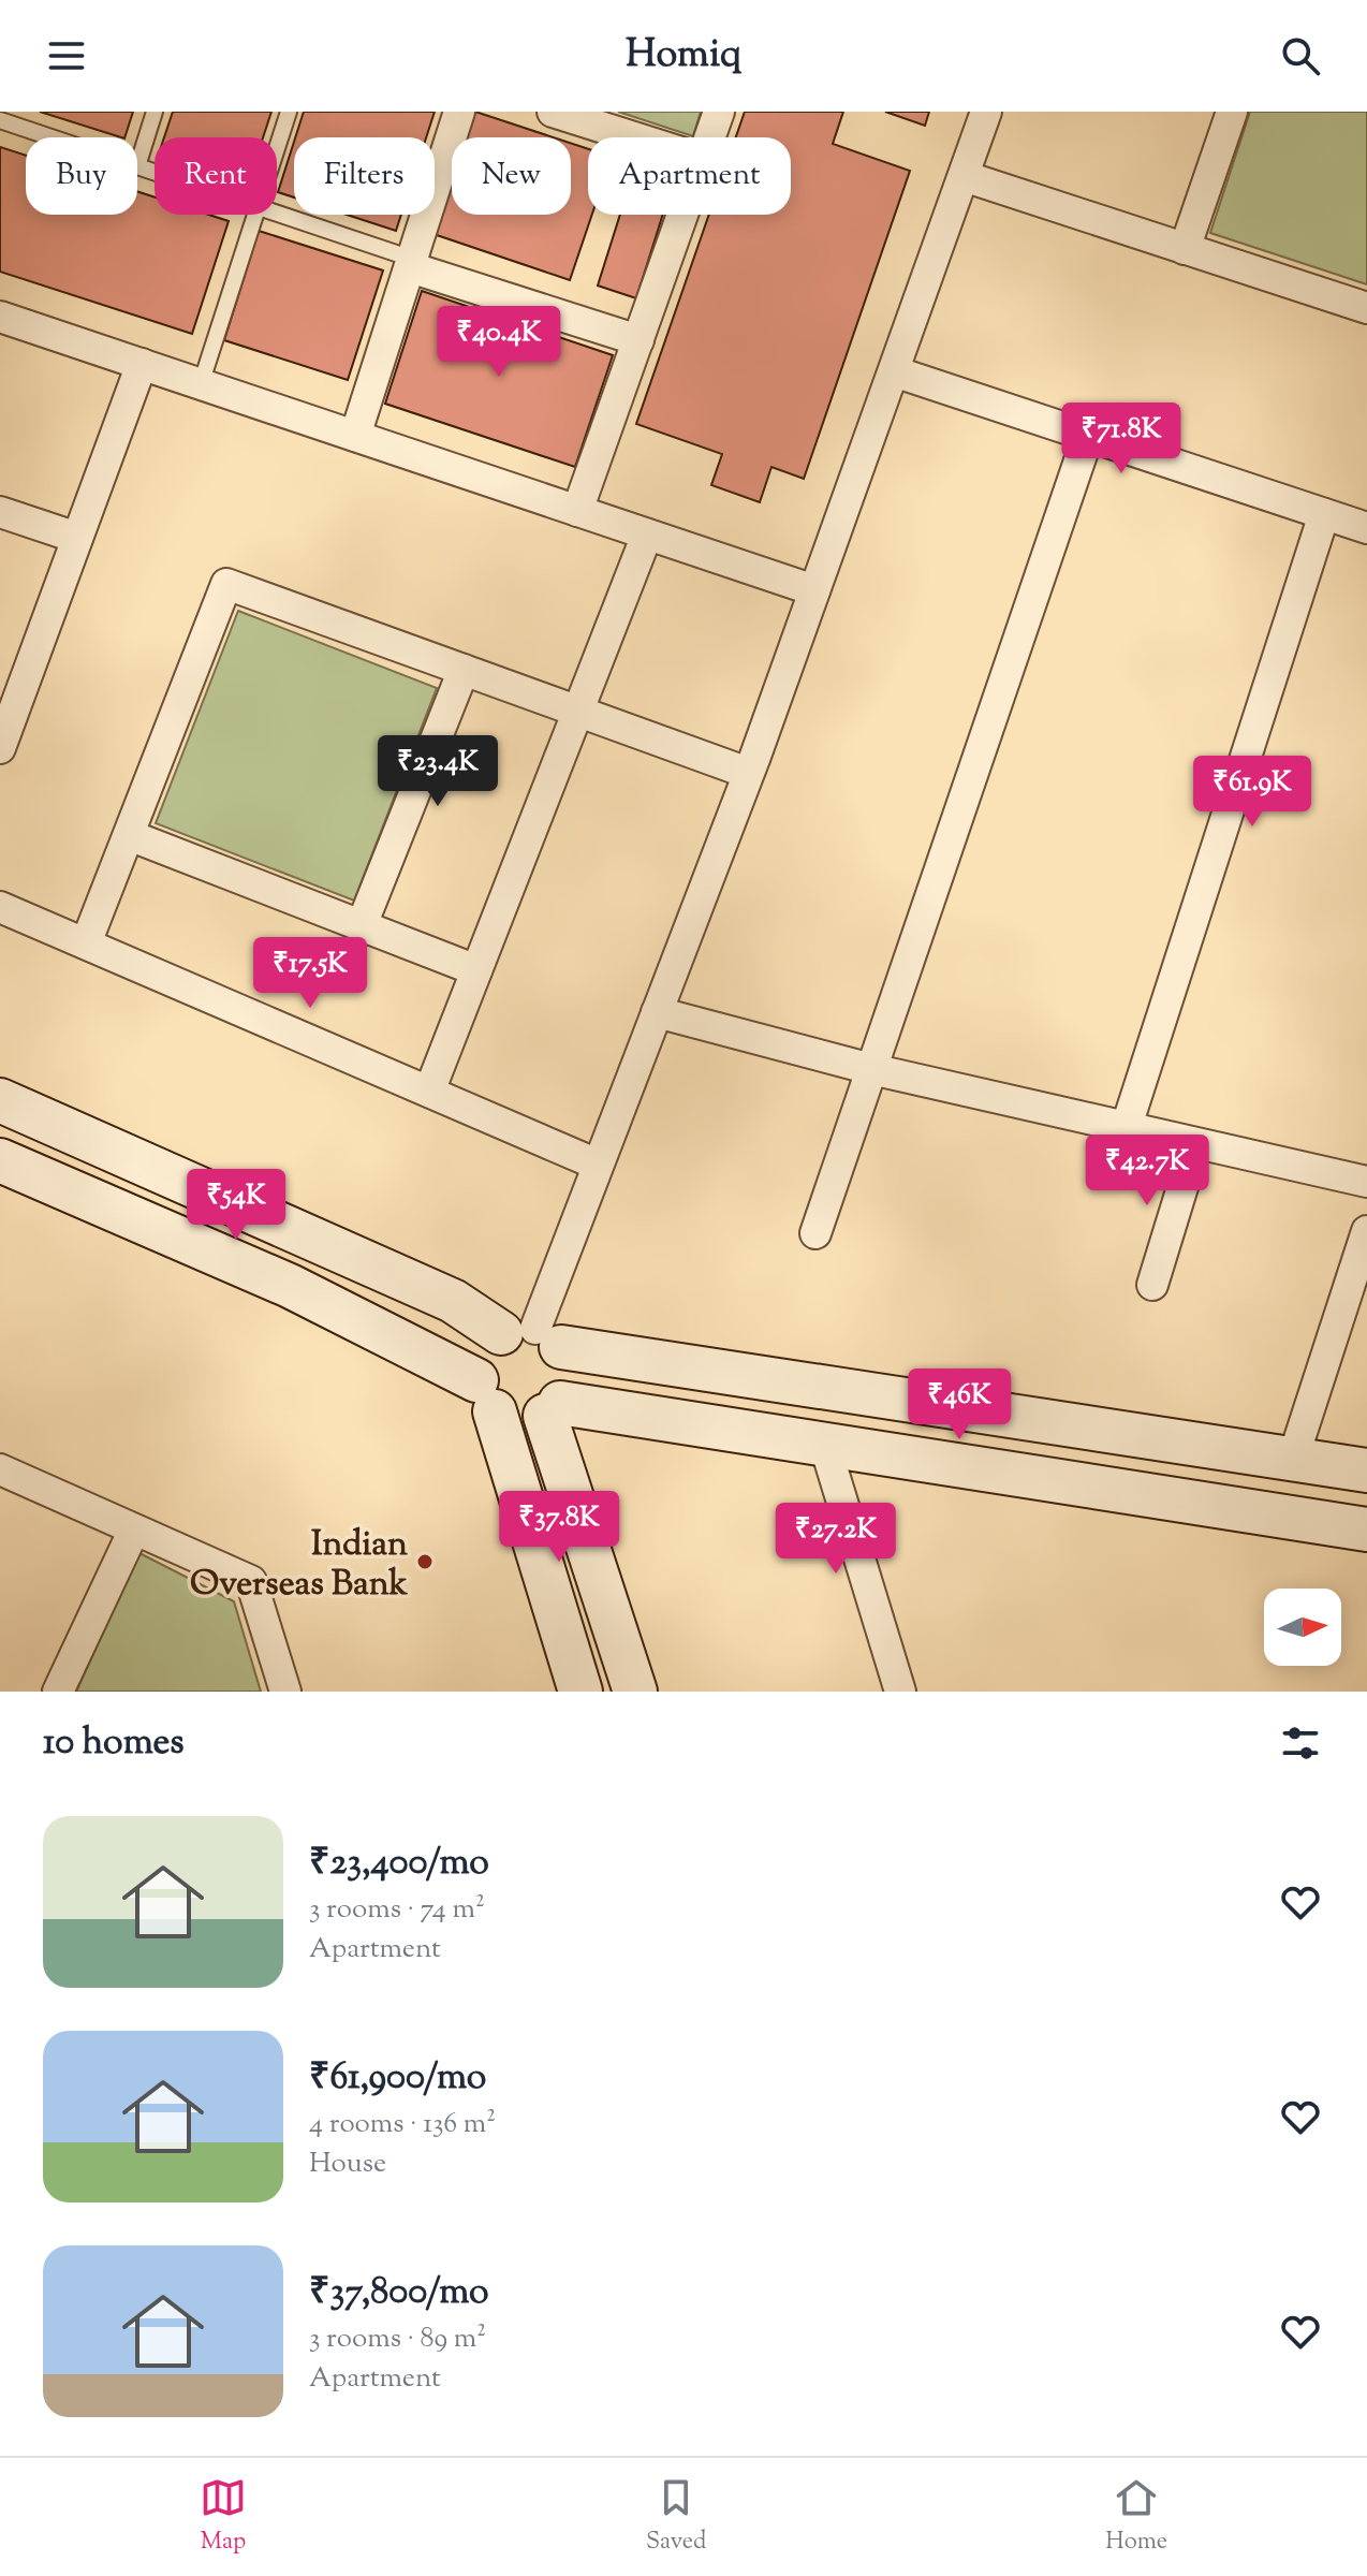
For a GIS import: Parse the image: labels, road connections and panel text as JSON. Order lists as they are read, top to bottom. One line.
{"places":["Indian Overseas Bank"],"north":"right","page":{"header":"Homiq","chip":["Buy","Rent","Filters","New","Apartment"],"price":["₹40.4K","₹71.8K","₹23.4K","₹61.9K","₹17.5K","₹42.7K","₹54K","₹46K","₹37.8K","₹27.2K"],"heading":"10 homes","list":[{"name":"₹23,400/mo","note":"3 rooms · 74 m² · Apartment"},{"name":"₹61,900/mo","note":"4 rooms · 136 m² · House"},{"name":"₹37,800/mo","note":"3 rooms · 89 m² · Apartment"}],"tabs":["Map","Saved","Home"]}}
